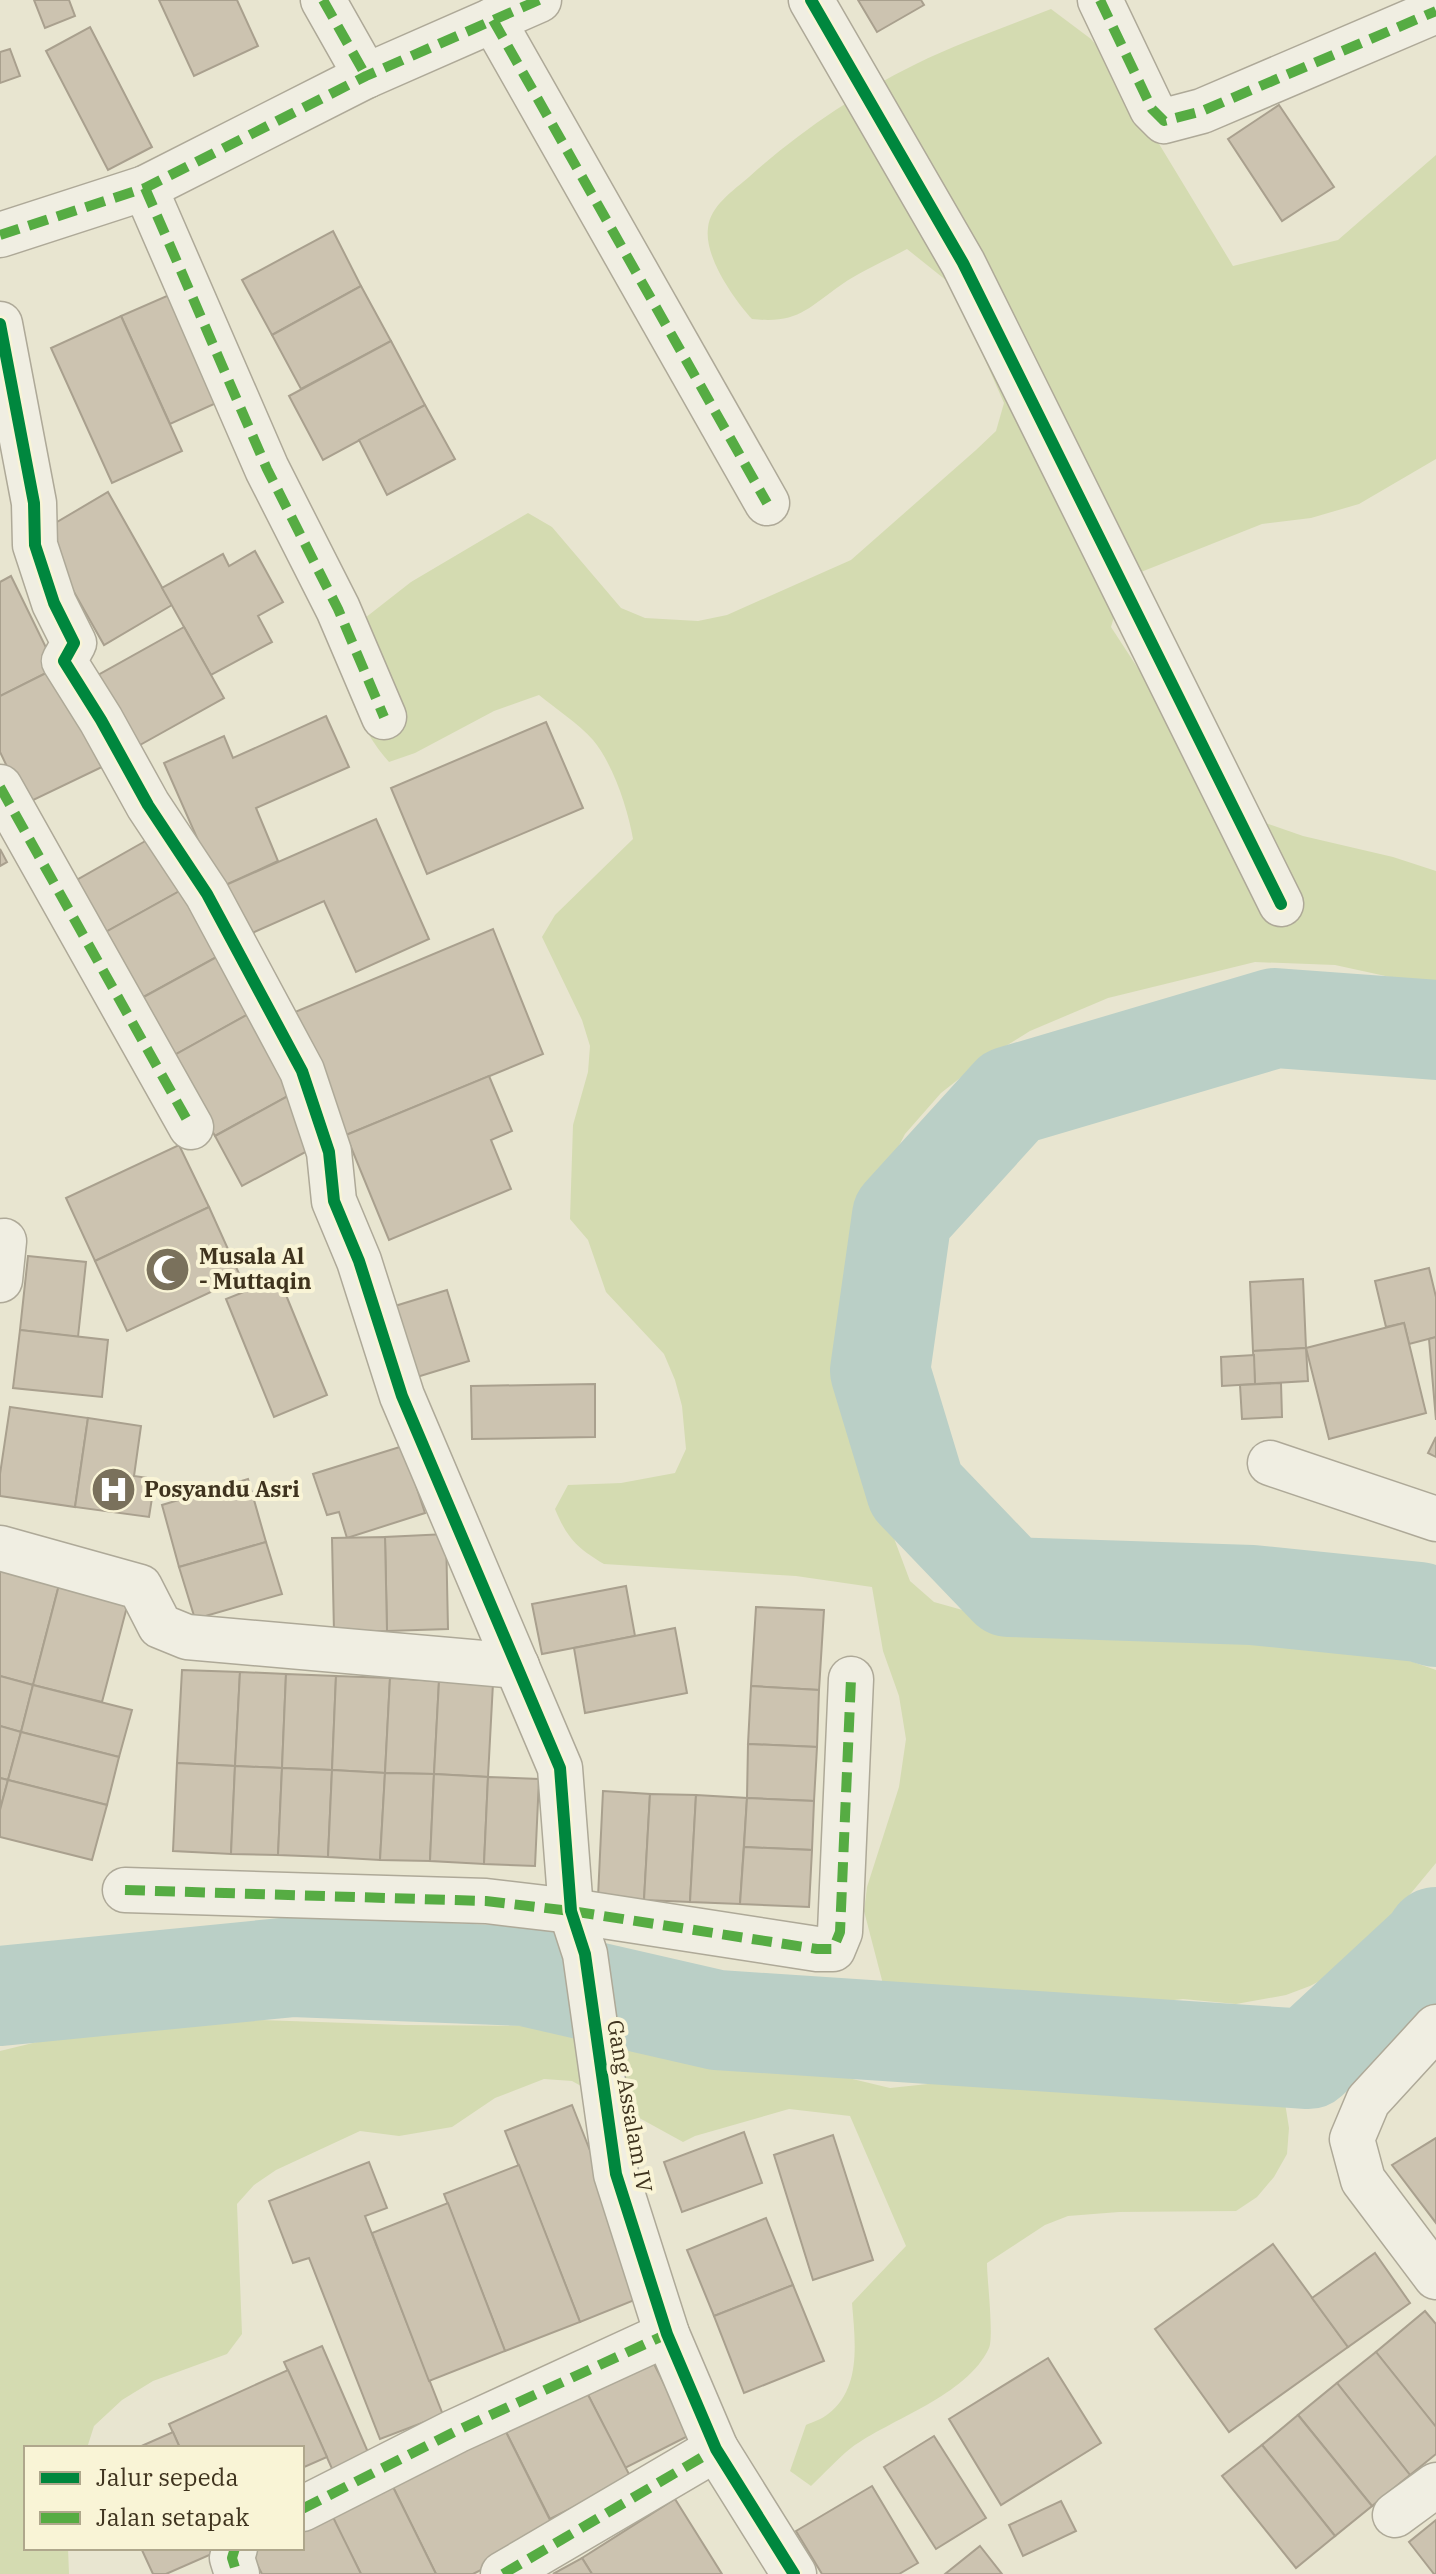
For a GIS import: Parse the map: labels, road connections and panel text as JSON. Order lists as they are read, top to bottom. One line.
{"streets":{"street":["Gang Assalam IV"]},"places":{"mosque":["Musala Al - Muttaqin"],"hospital":["Posyandu Asri"]},"legend":["Jalur sepeda","Jalan setapak"]}
